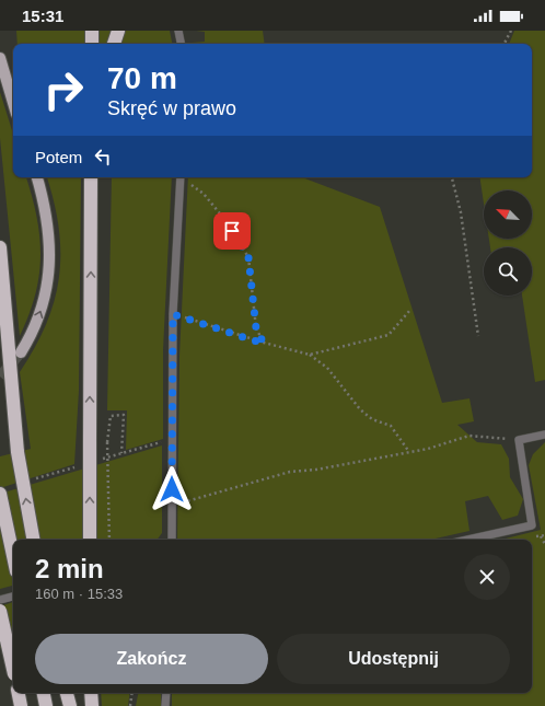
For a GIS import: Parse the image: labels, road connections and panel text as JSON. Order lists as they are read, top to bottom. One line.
{"north":"top left","page":{"status":"15:31","turn":["70 m","Skręć w prawo"],"then":"Potem","heading":["2 min","160 m · 15:33"],"buttons":["Zakończ","Udostępnij"]}}
